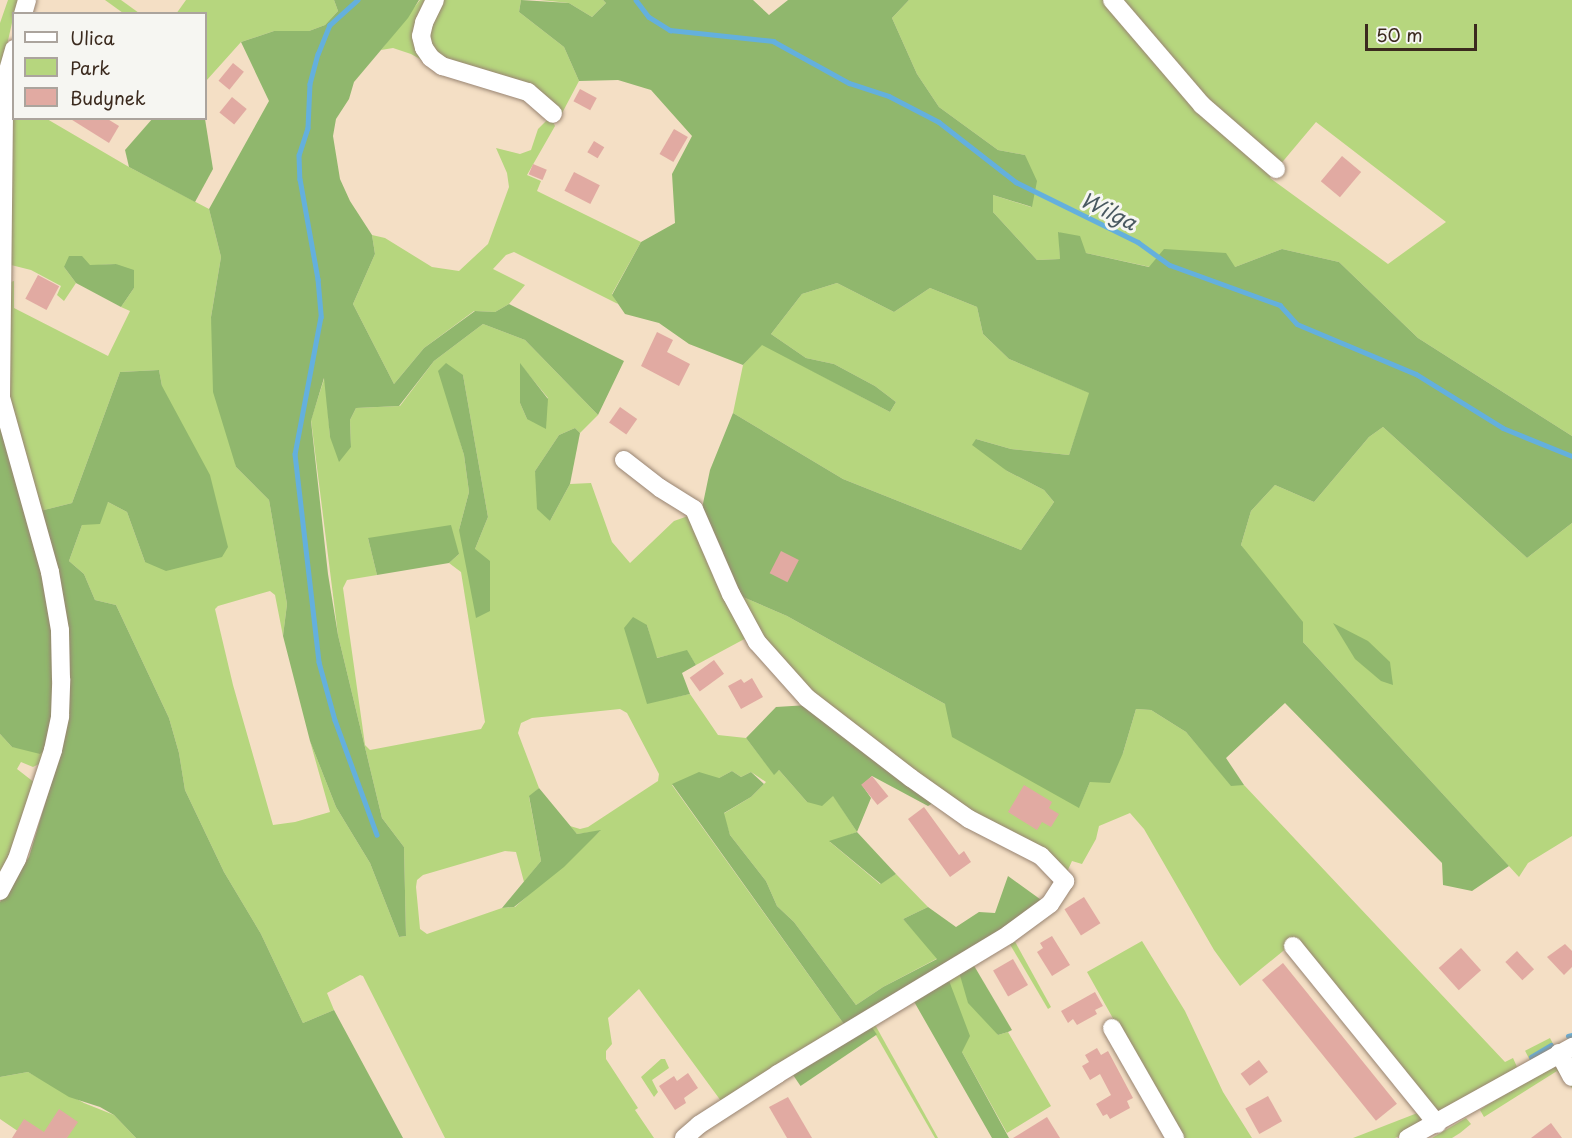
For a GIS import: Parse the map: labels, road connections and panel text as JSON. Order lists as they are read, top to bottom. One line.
{"water":["Wilga"],"legend":["Ulica","Park","Budynek"],"scale_bar":"50 m"}
